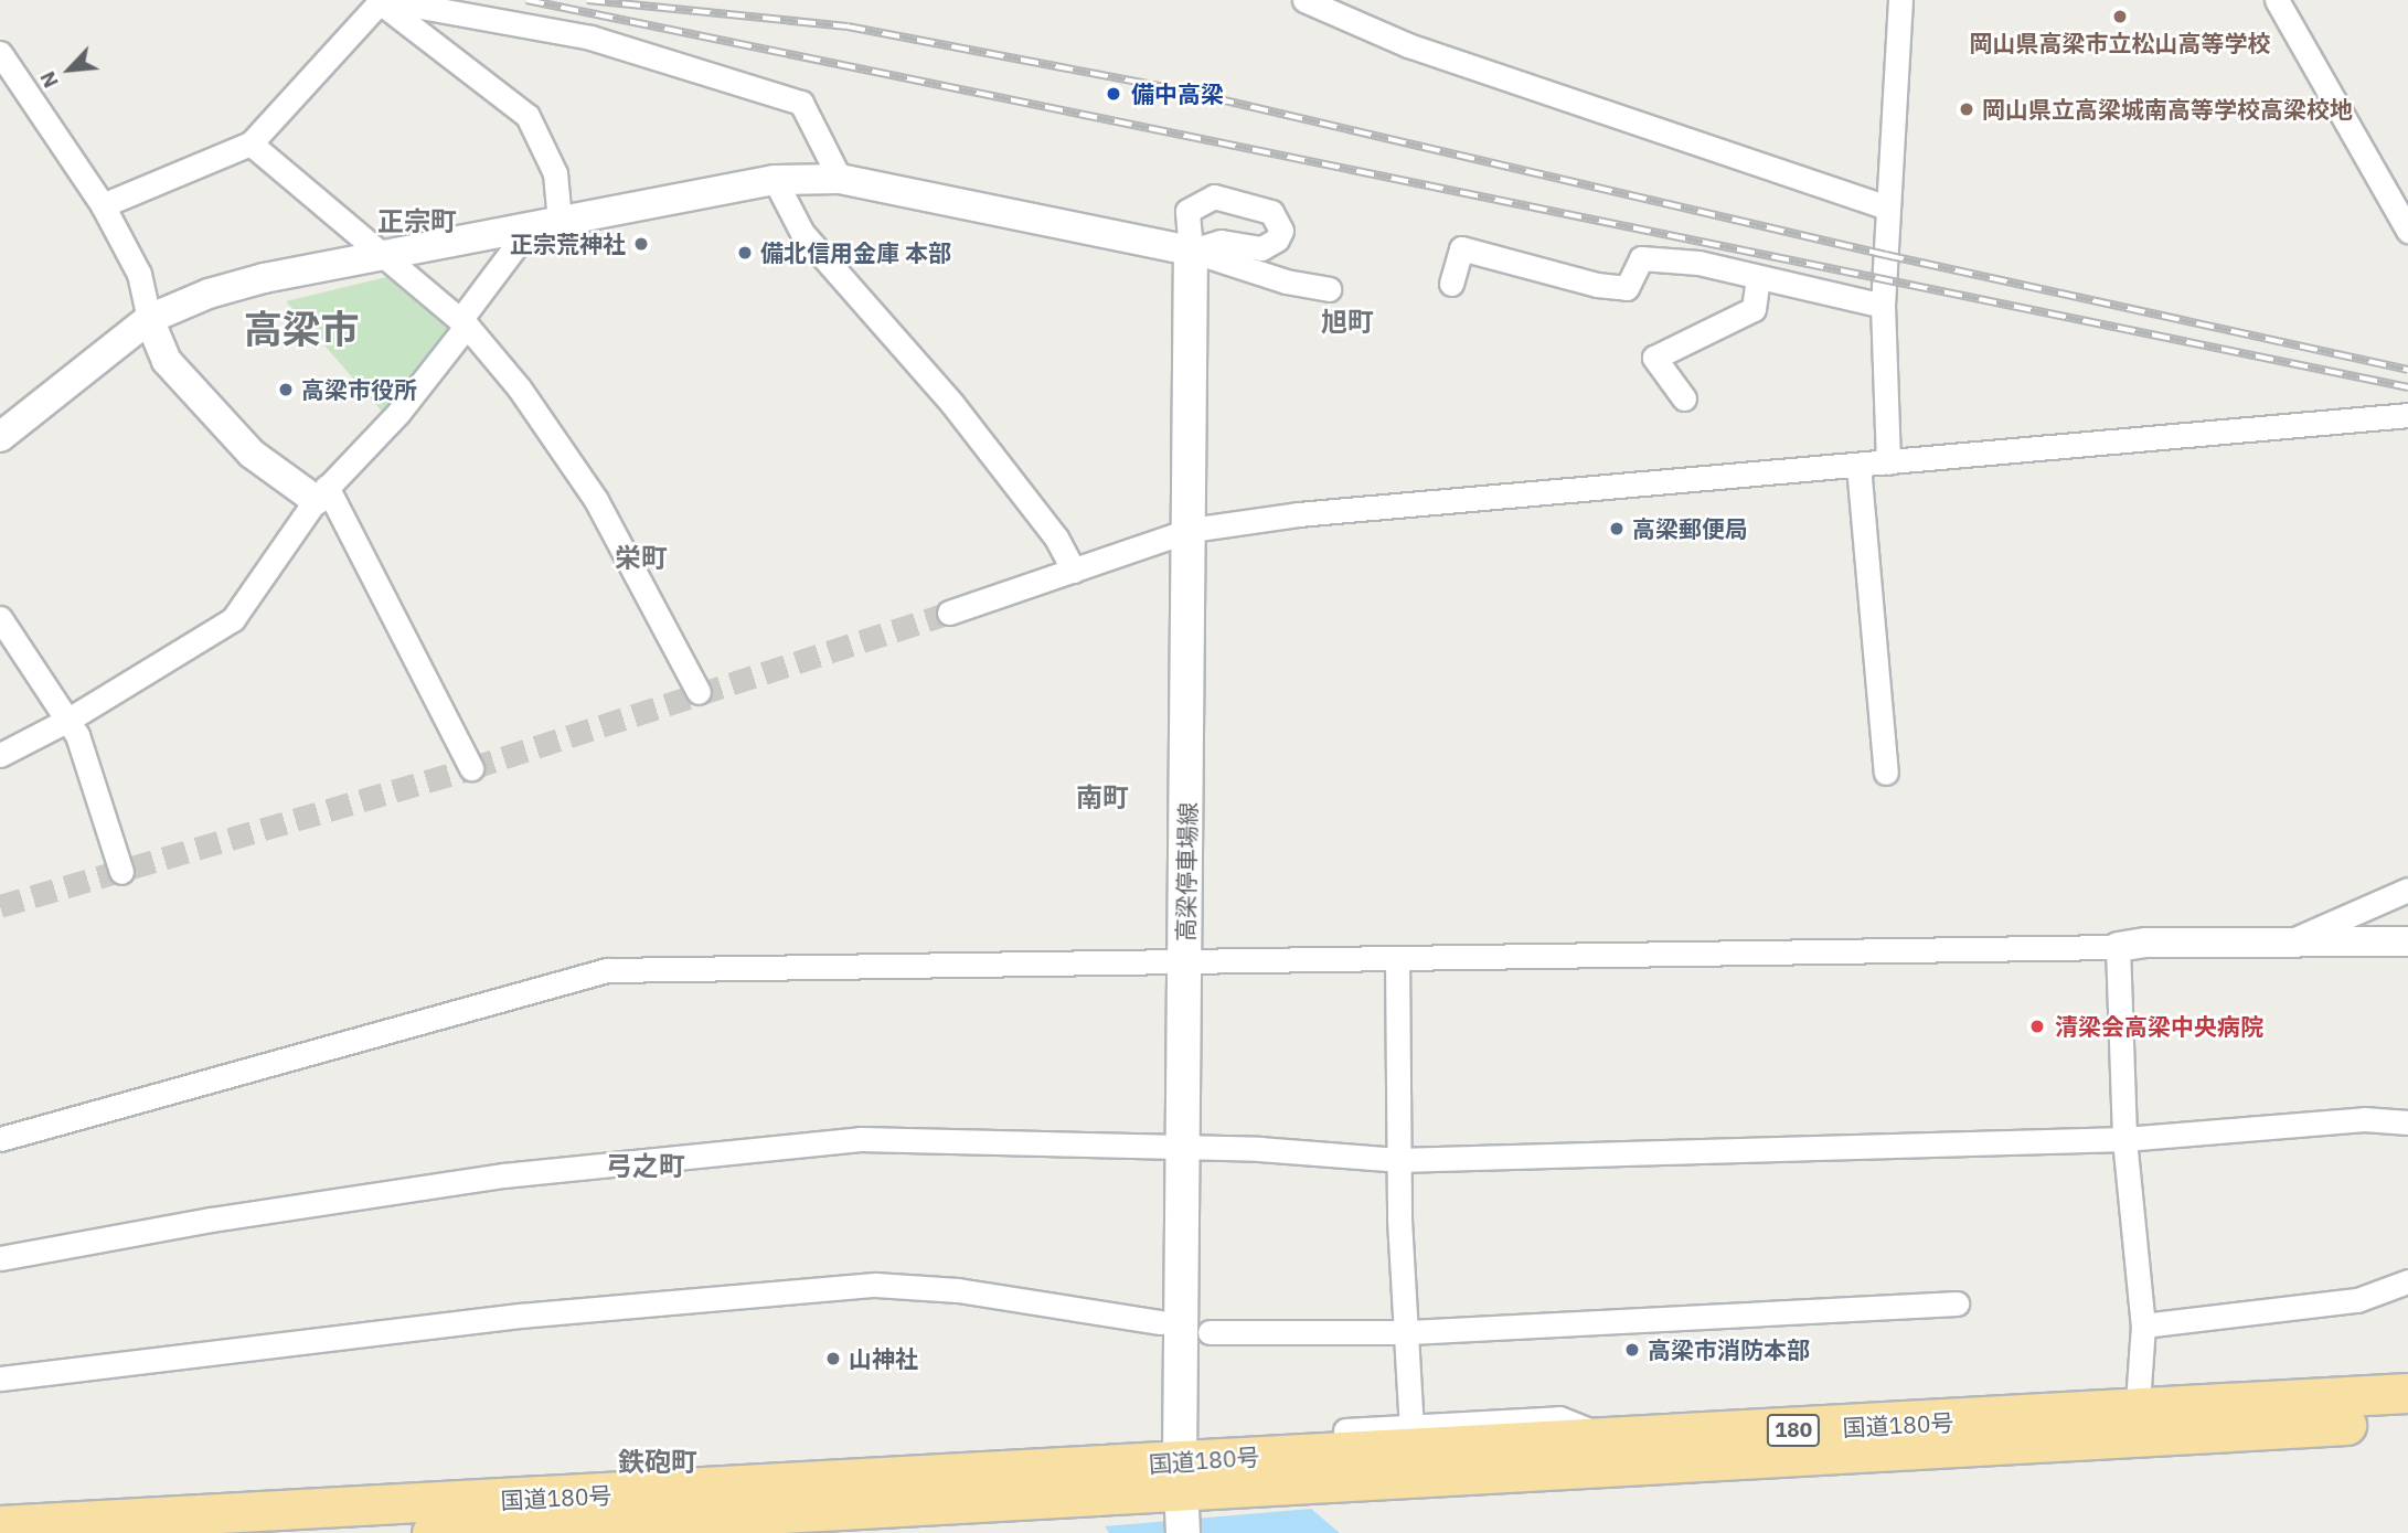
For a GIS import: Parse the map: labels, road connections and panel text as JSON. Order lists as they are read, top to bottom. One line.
{"streets":{"highway":["国道180号","180"],"main road":["高梁停車場線"]},"crossings":[["高梁停車場線","国道180号"]],"districts":["正宗町","旭町","高梁市","栄町","南町","弓之町","鉄砲町"],"places":["岡山県高梁市立松山高等学校","備中高梁","岡山県立高梁城南高等学校高梁校地","正宗荒神社","備北信用金庫 本部","高梁市役所","高梁郵便局","清梁会高梁中央病院","高梁市消防本部","山神社"],"north":"bottom left"}
